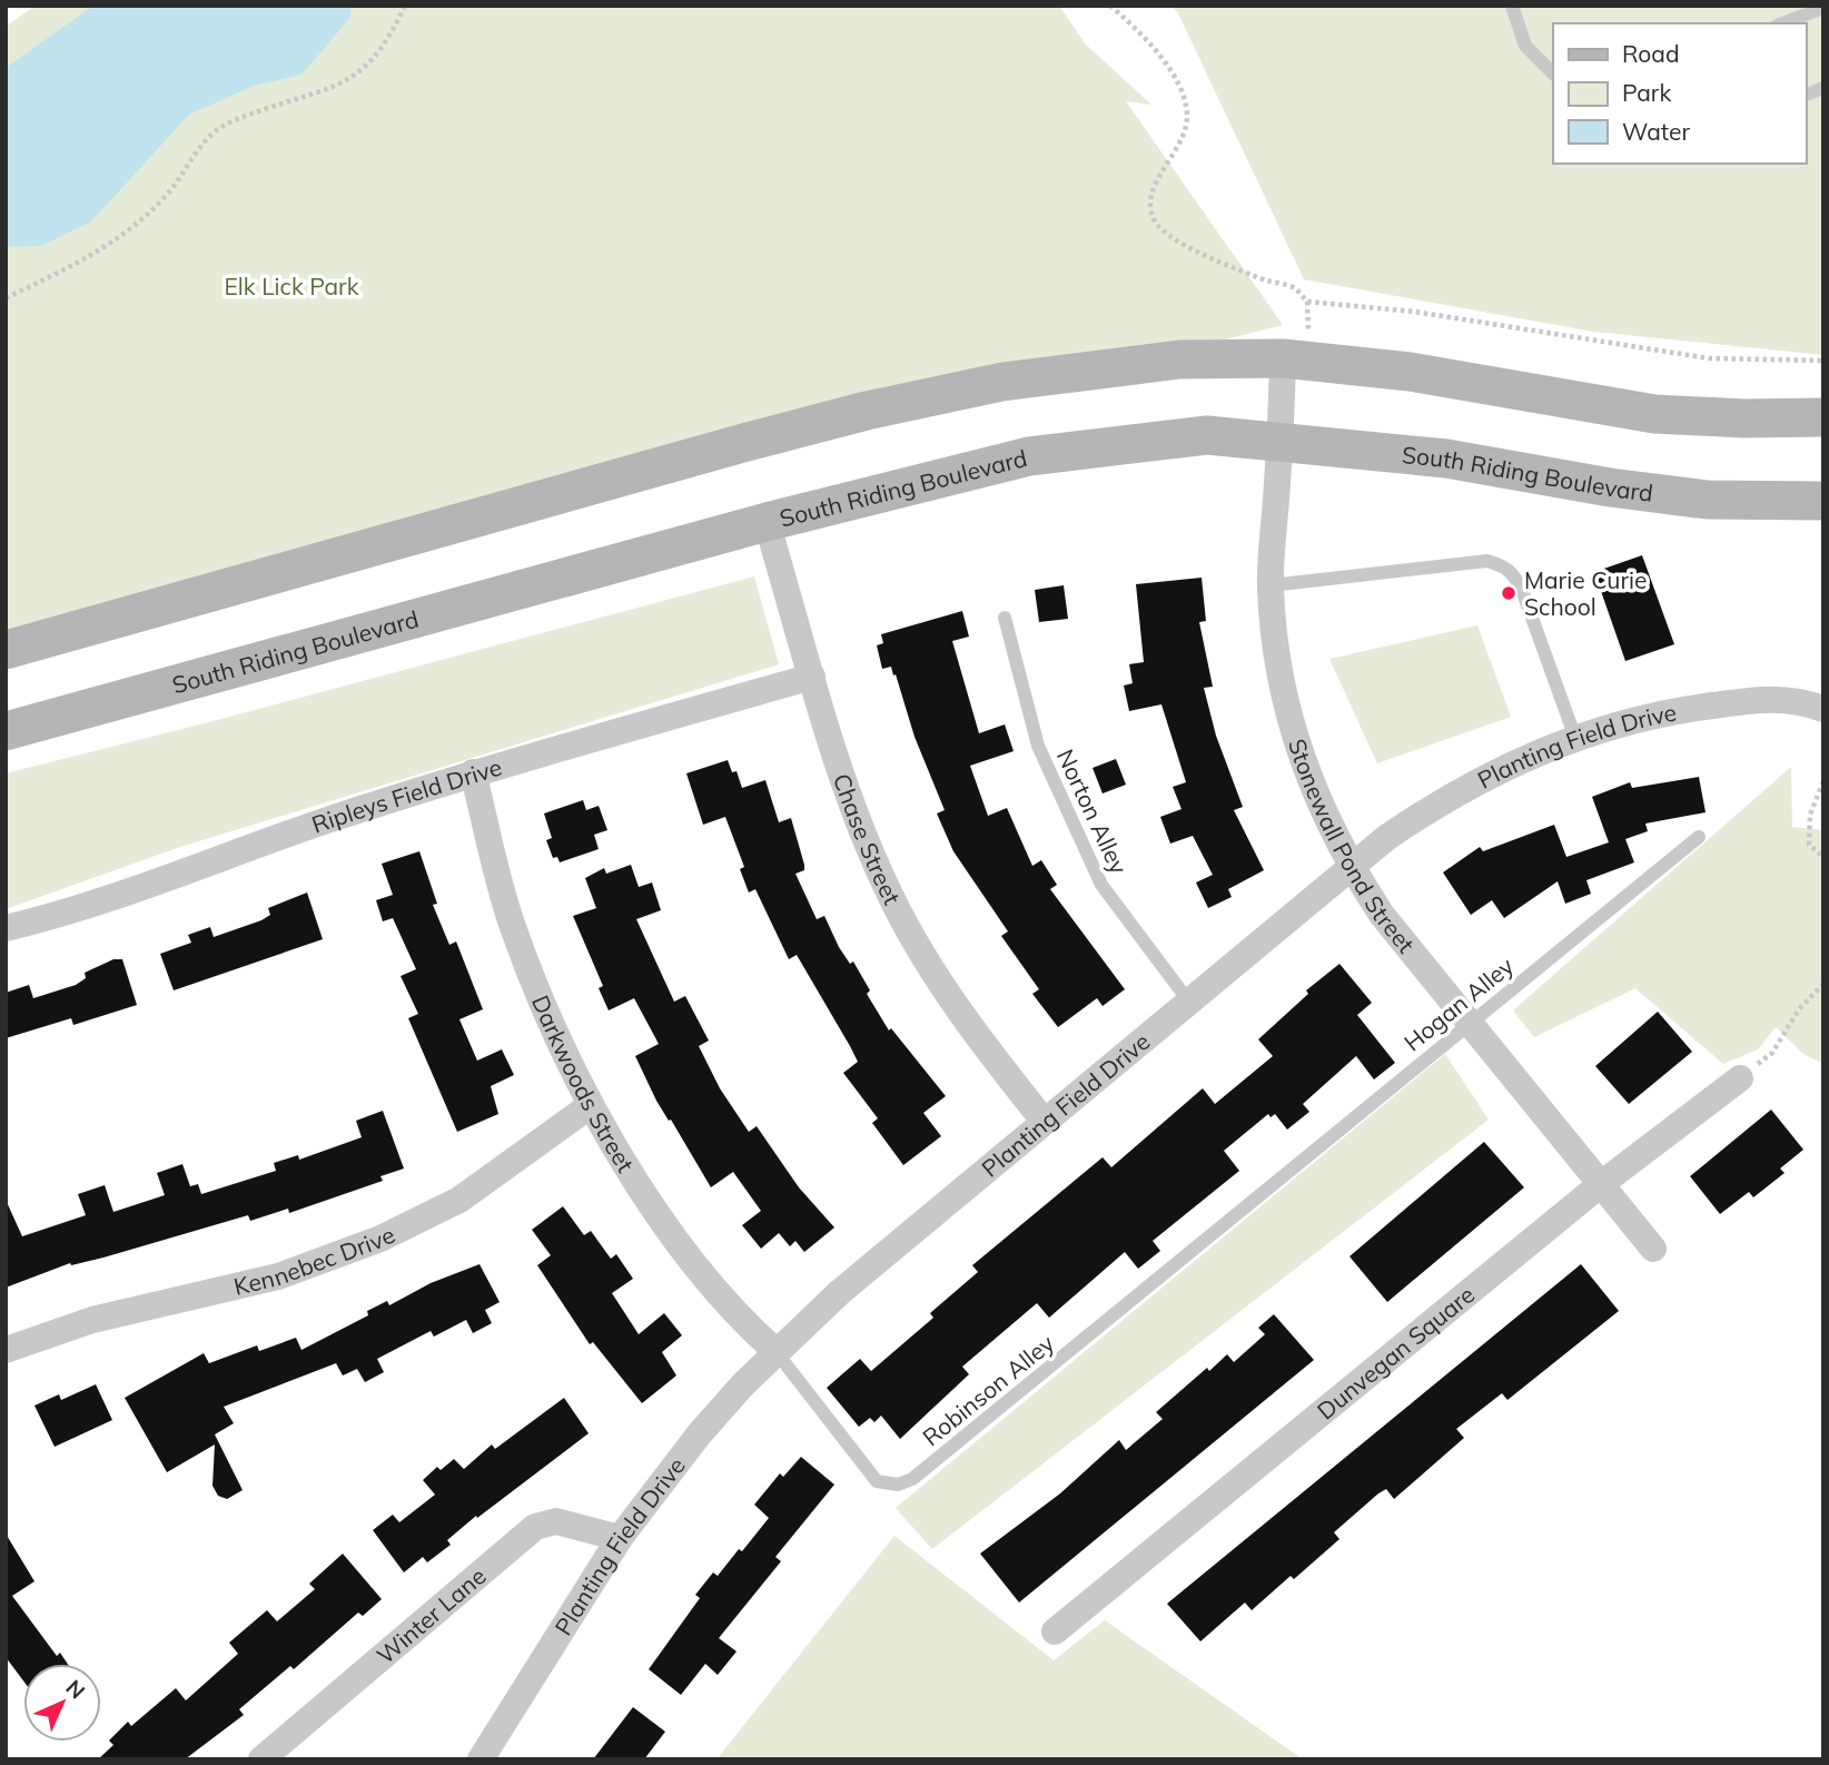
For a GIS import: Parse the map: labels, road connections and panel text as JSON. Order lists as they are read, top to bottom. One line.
{"streets":{"street":["South Riding Boulevard","Planting Field Drive","Ripleys Field Drive","Chase Street","Stonewall Pond Street","Darkwoods Street","Kennebec Drive","Dunvegan Square","Winter Lane"],"lane":["Norton Alley","Hogan Alley","Robinson Alley"]},"crossings":[["South Riding Boulevard","Chase Street"],["South Riding Boulevard","Stonewall Pond Street"],["Planting Field Drive","Norton Alley"],["Planting Field Drive","Chase Street"],["Planting Field Drive","Stonewall Pond Street"],["Planting Field Drive","Darkwoods Street"],["Planting Field Drive","Robinson Alley"],["Planting Field Drive","Winter Lane"],["Ripleys Field Drive","Chase Street"],["Ripleys Field Drive","Darkwoods Street"],["Stonewall Pond Street","Hogan Alley"],["Stonewall Pond Street","Dunvegan Square"],["Hogan Alley","Robinson Alley"],["Darkwoods Street","Kennebec Drive"],["Darkwoods Street","Robinson Alley"]],"parks":["Elk Lick Park"],"places":["Marie Curie School"],"legend":["Road","Park","Water"],"north":"top right"}
